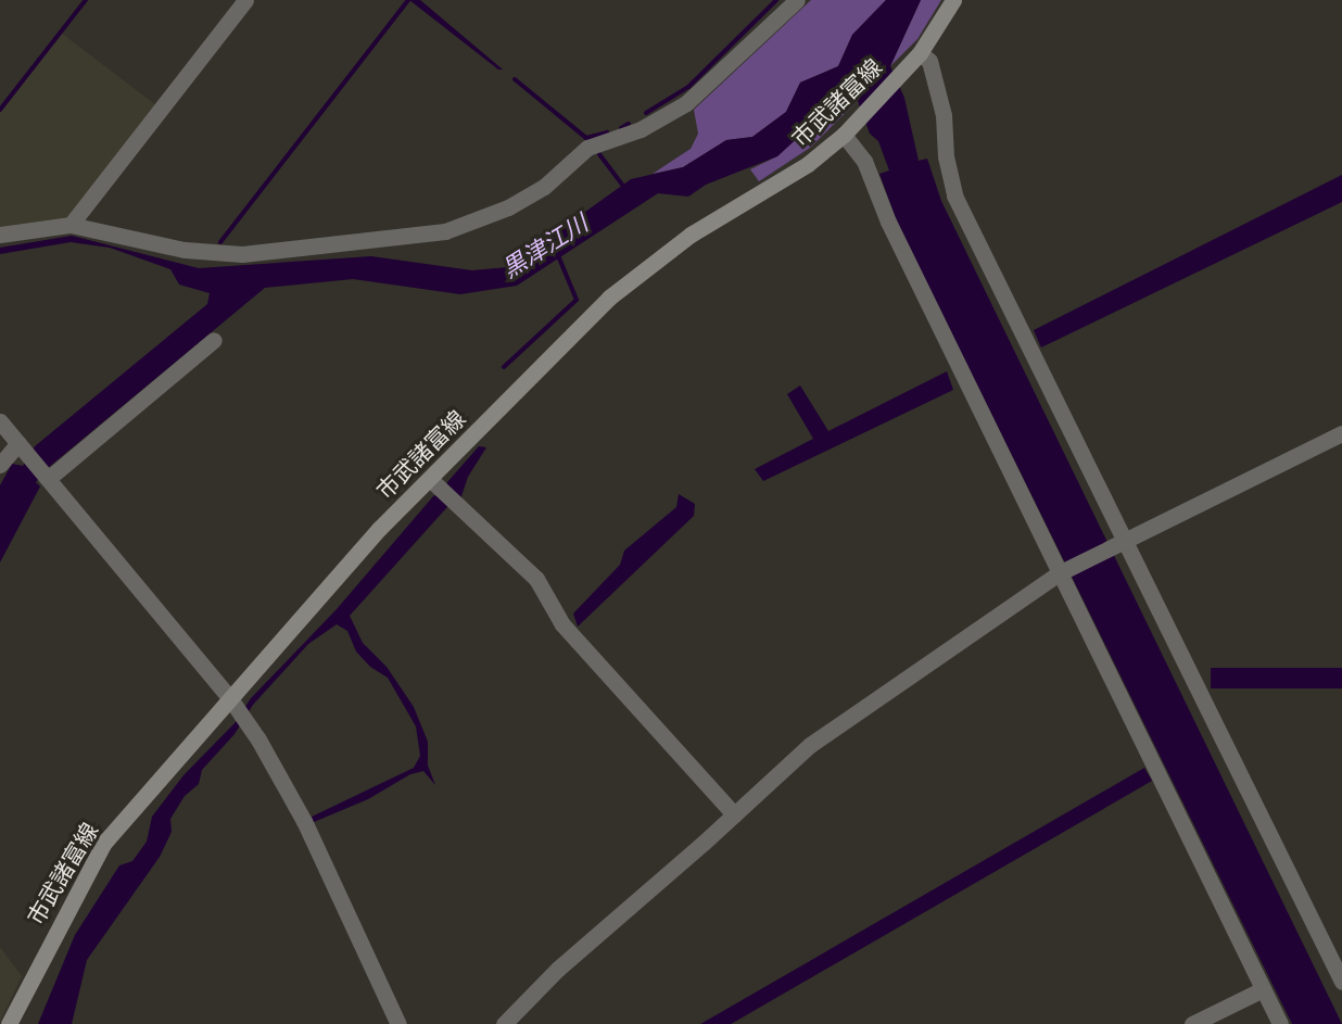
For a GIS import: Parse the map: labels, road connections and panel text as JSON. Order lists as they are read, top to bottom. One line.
{"streets":{"main road":["市武諸富線"]},"water":["黒津江川"]}
